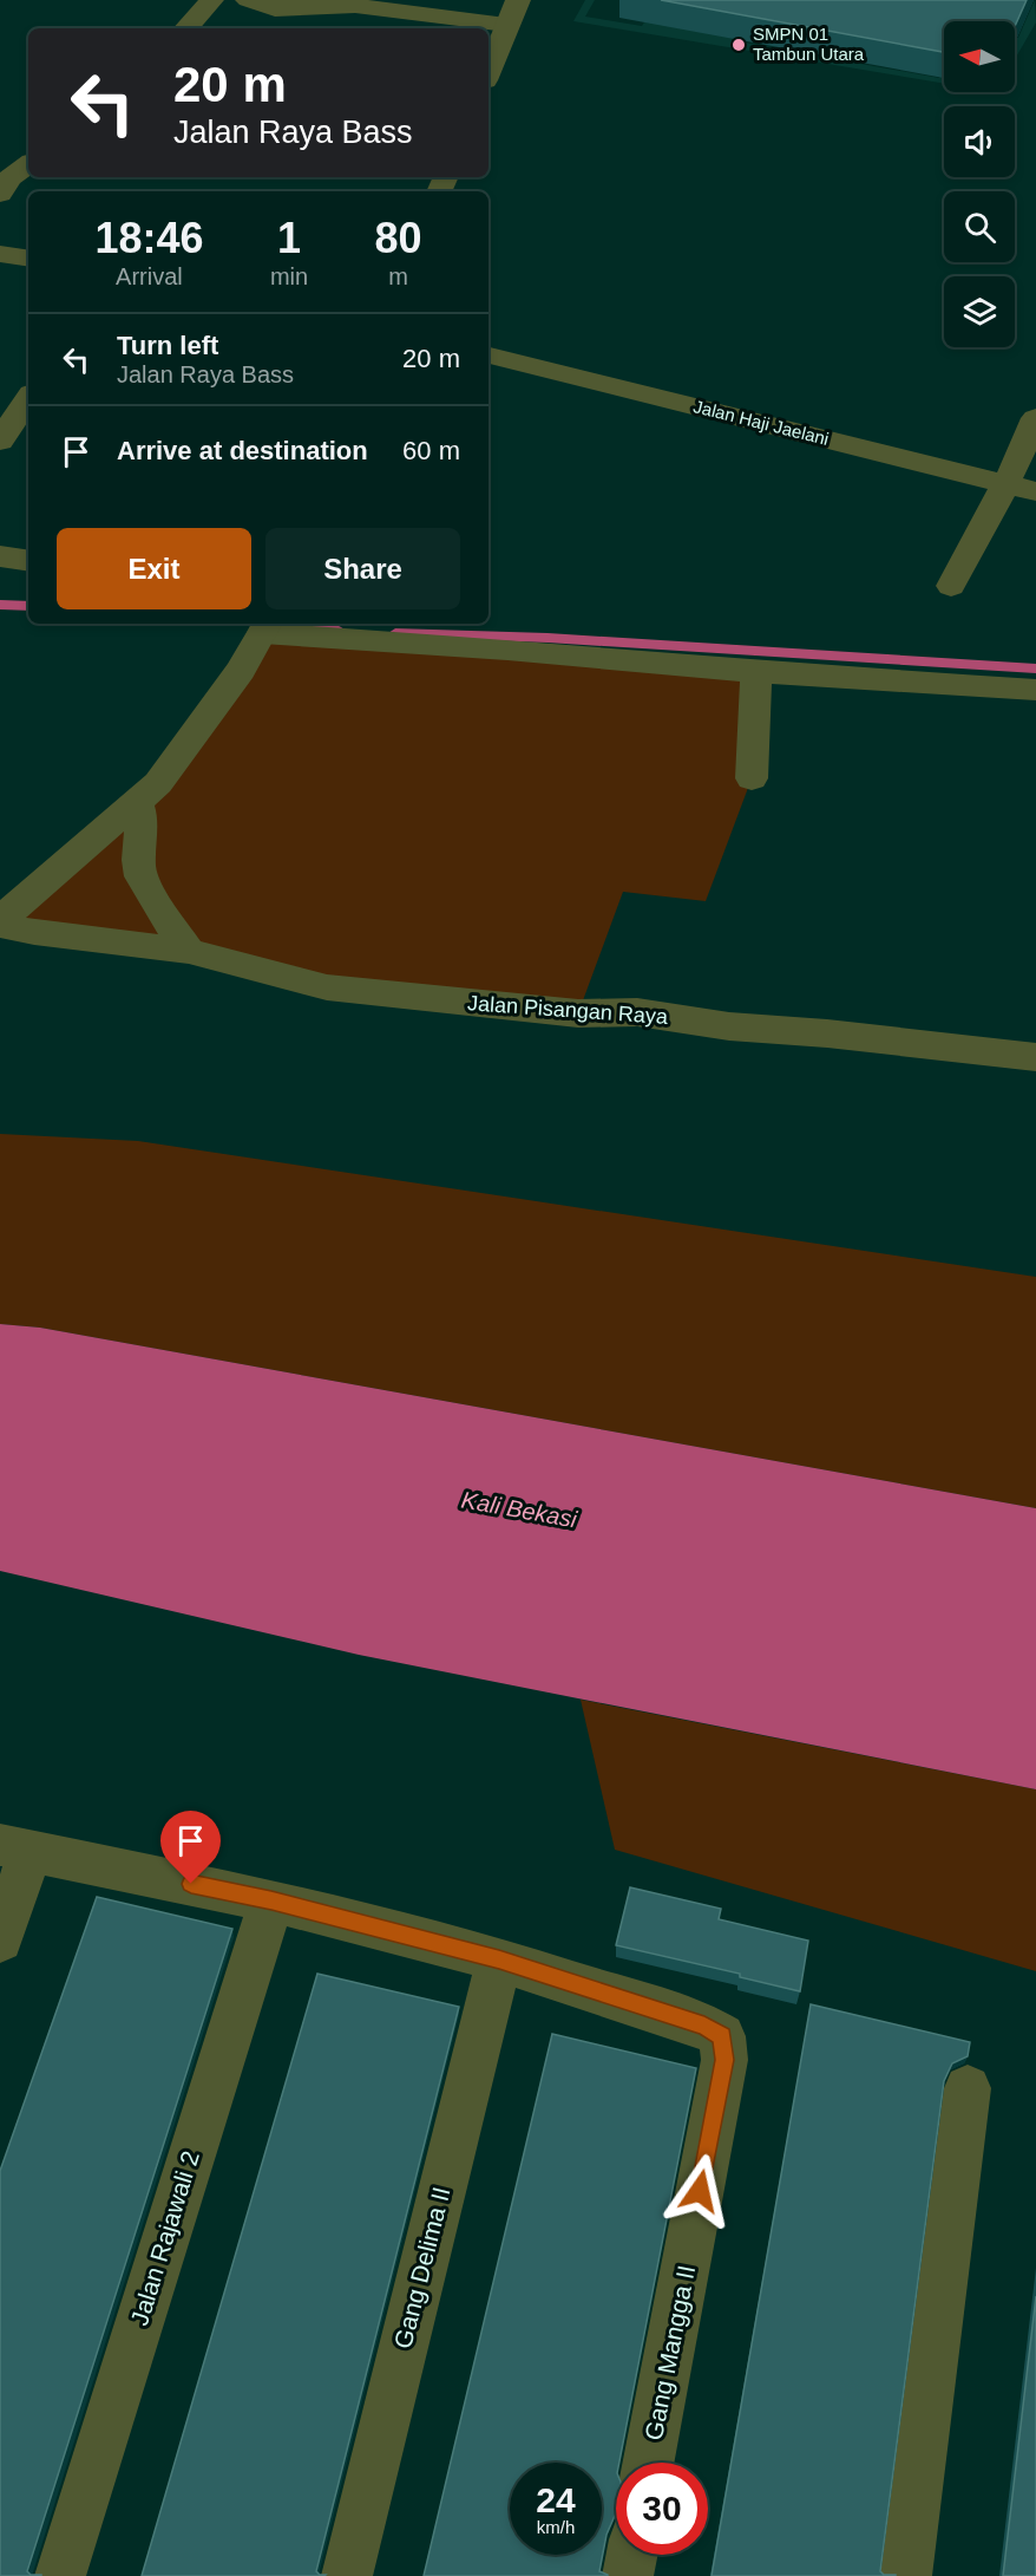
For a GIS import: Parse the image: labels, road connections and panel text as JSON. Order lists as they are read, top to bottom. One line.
{"streets":{"street":["Jalan Haji Jaelani","Jalan Pisangan Raya","Jalan Rajawali 2","Gang Delima II","Gang Mangga II"]},"crossings":[["Gang Delima II","Gang Mangga II"]],"water":["Kali Bekasi"],"places":["SMPN 01 Tambun Utara"],"north":"left","page":{"turn":["20 m","Jalan Raya Bass"],"eta":["18:46","Arrival","1","min","80","m"],"list":[{"name":"Turn left","note":"Jalan Raya Bass","value":"20 m"},{"name":"Arrive at destination","value":"60 m"}],"buttons":["Exit","Share"],"speed":"24 km/h","limit":"30"}}
